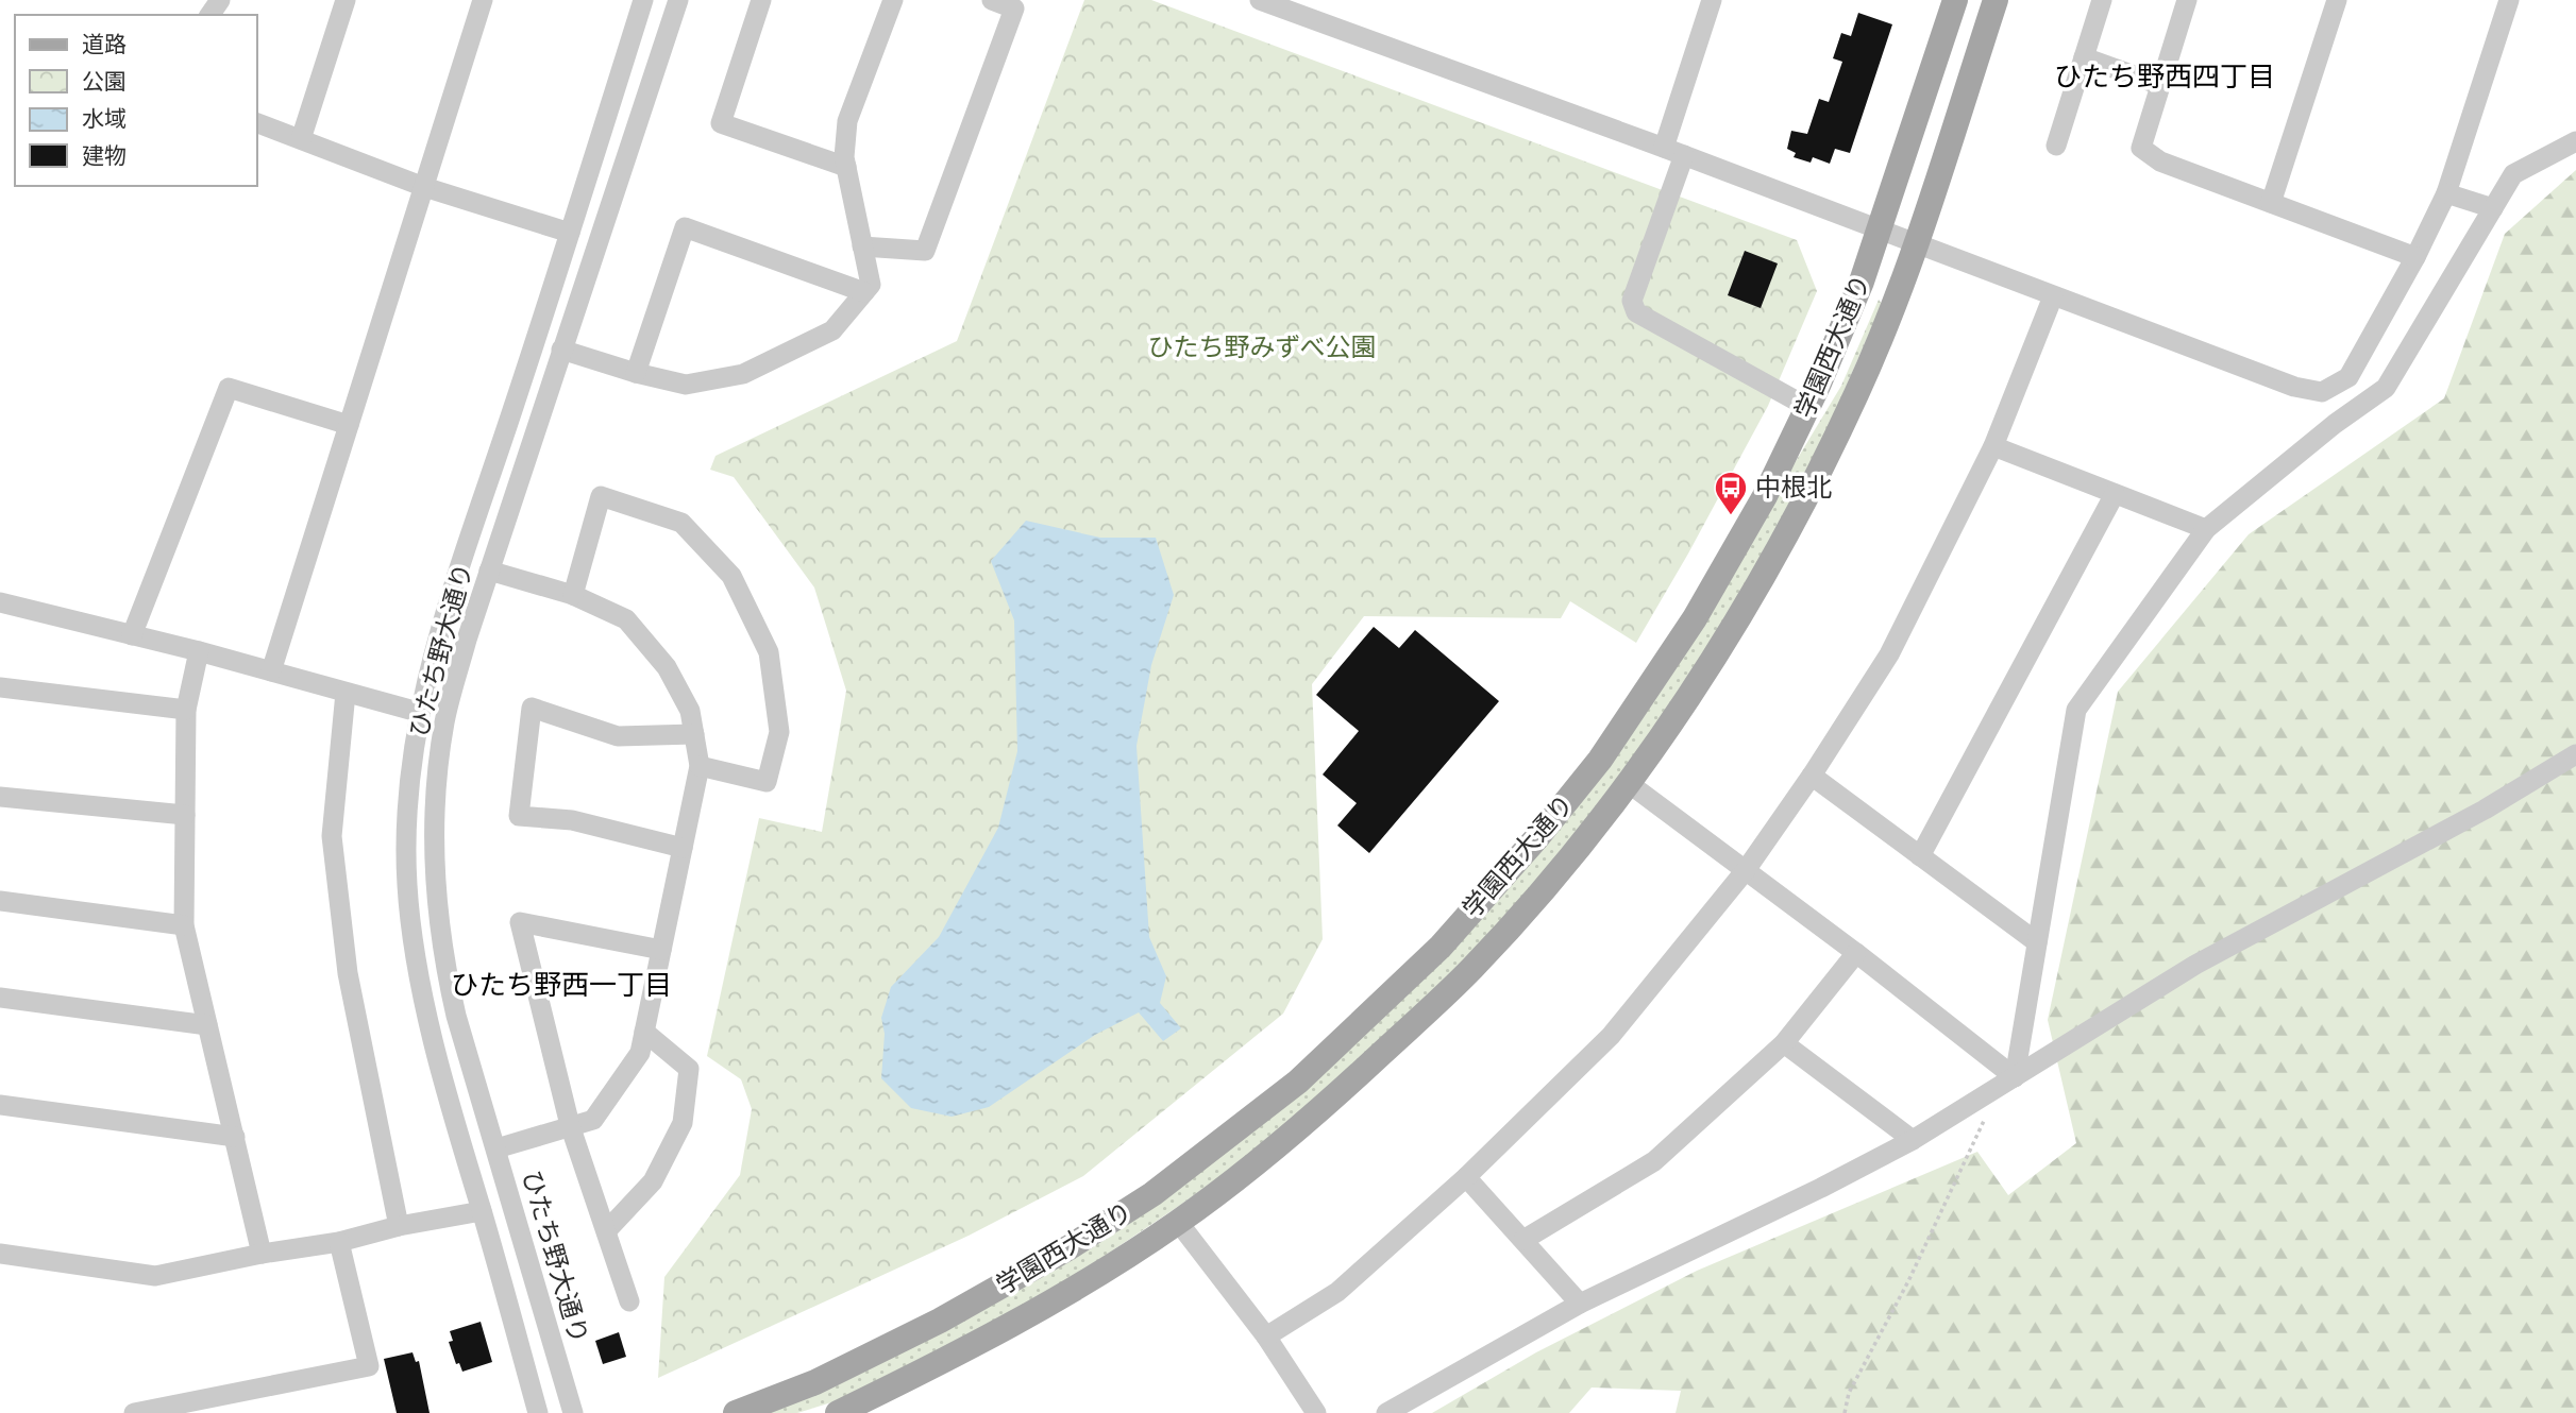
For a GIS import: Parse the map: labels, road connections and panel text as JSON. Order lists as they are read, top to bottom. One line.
{"streets":{"main road":["学園西大通り"],"street":["ひたち野大通り"]},"districts":["ひたち野西四丁目","ひたち野西一丁目"],"parks":["ひたち野みずべ公園"],"places":{"bus stop":["中根北"]},"legend":["道路","公園","水域","建物"]}
